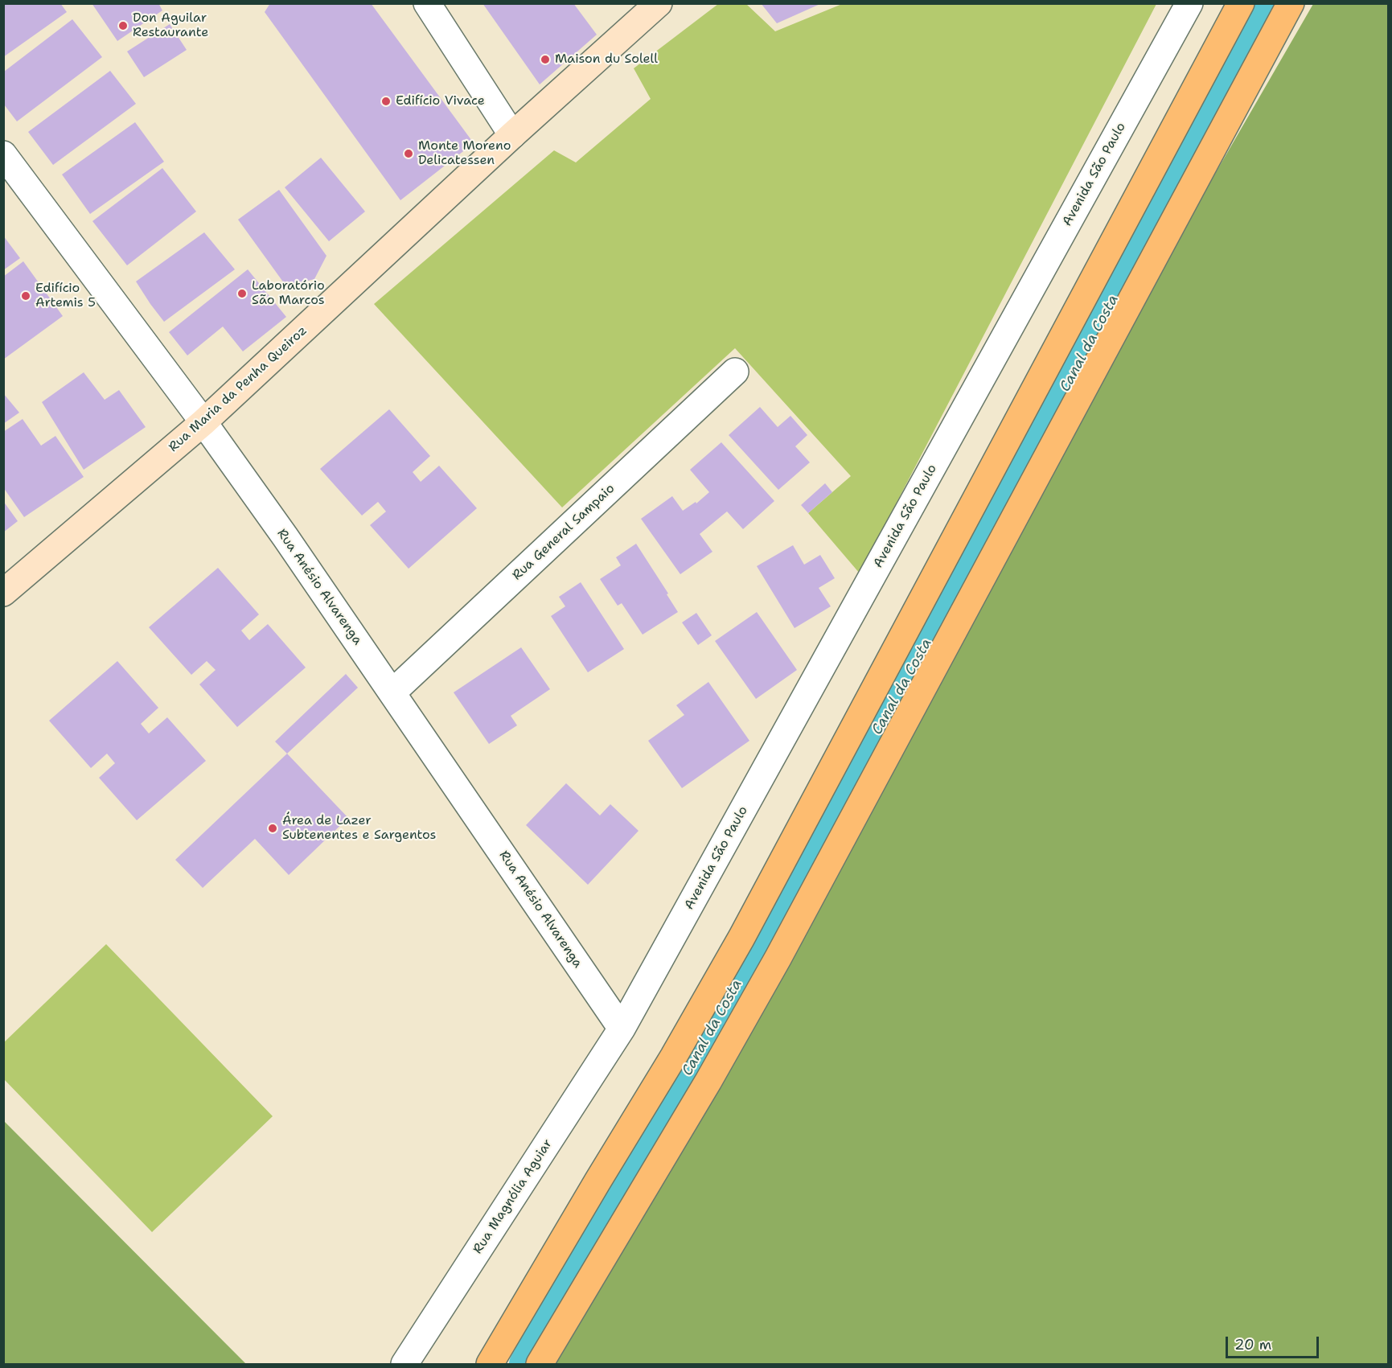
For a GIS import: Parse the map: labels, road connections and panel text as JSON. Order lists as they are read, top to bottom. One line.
{"streets":{"street":["Avenida São Paulo","Rua Maria da Penha Queiroz","Rua General Sampaio","Rua Anésio Alvarenga","Rua Magnólia Aguiar"]},"crossings":[["Avenida São Paulo","Rua Anésio Alvarenga"],["Avenida São Paulo","Rua Magnólia Aguiar"],["Rua Maria da Penha Queiroz","Rua Anésio Alvarenga"],["Rua General Sampaio","Rua Anésio Alvarenga"],["Rua Anésio Alvarenga","Rua Magnólia Aguiar"]],"water":["Canal da Costa"],"places":["Don Aguilar Restaurante","Maison du Solell","Edifício Vivace","Monte Moreno Delicatessen","Laboratório São Marcos","Edifício Artemis 5","Área de Lazer Subtenentes e Sargentos"],"scale_bar":"20 m"}
